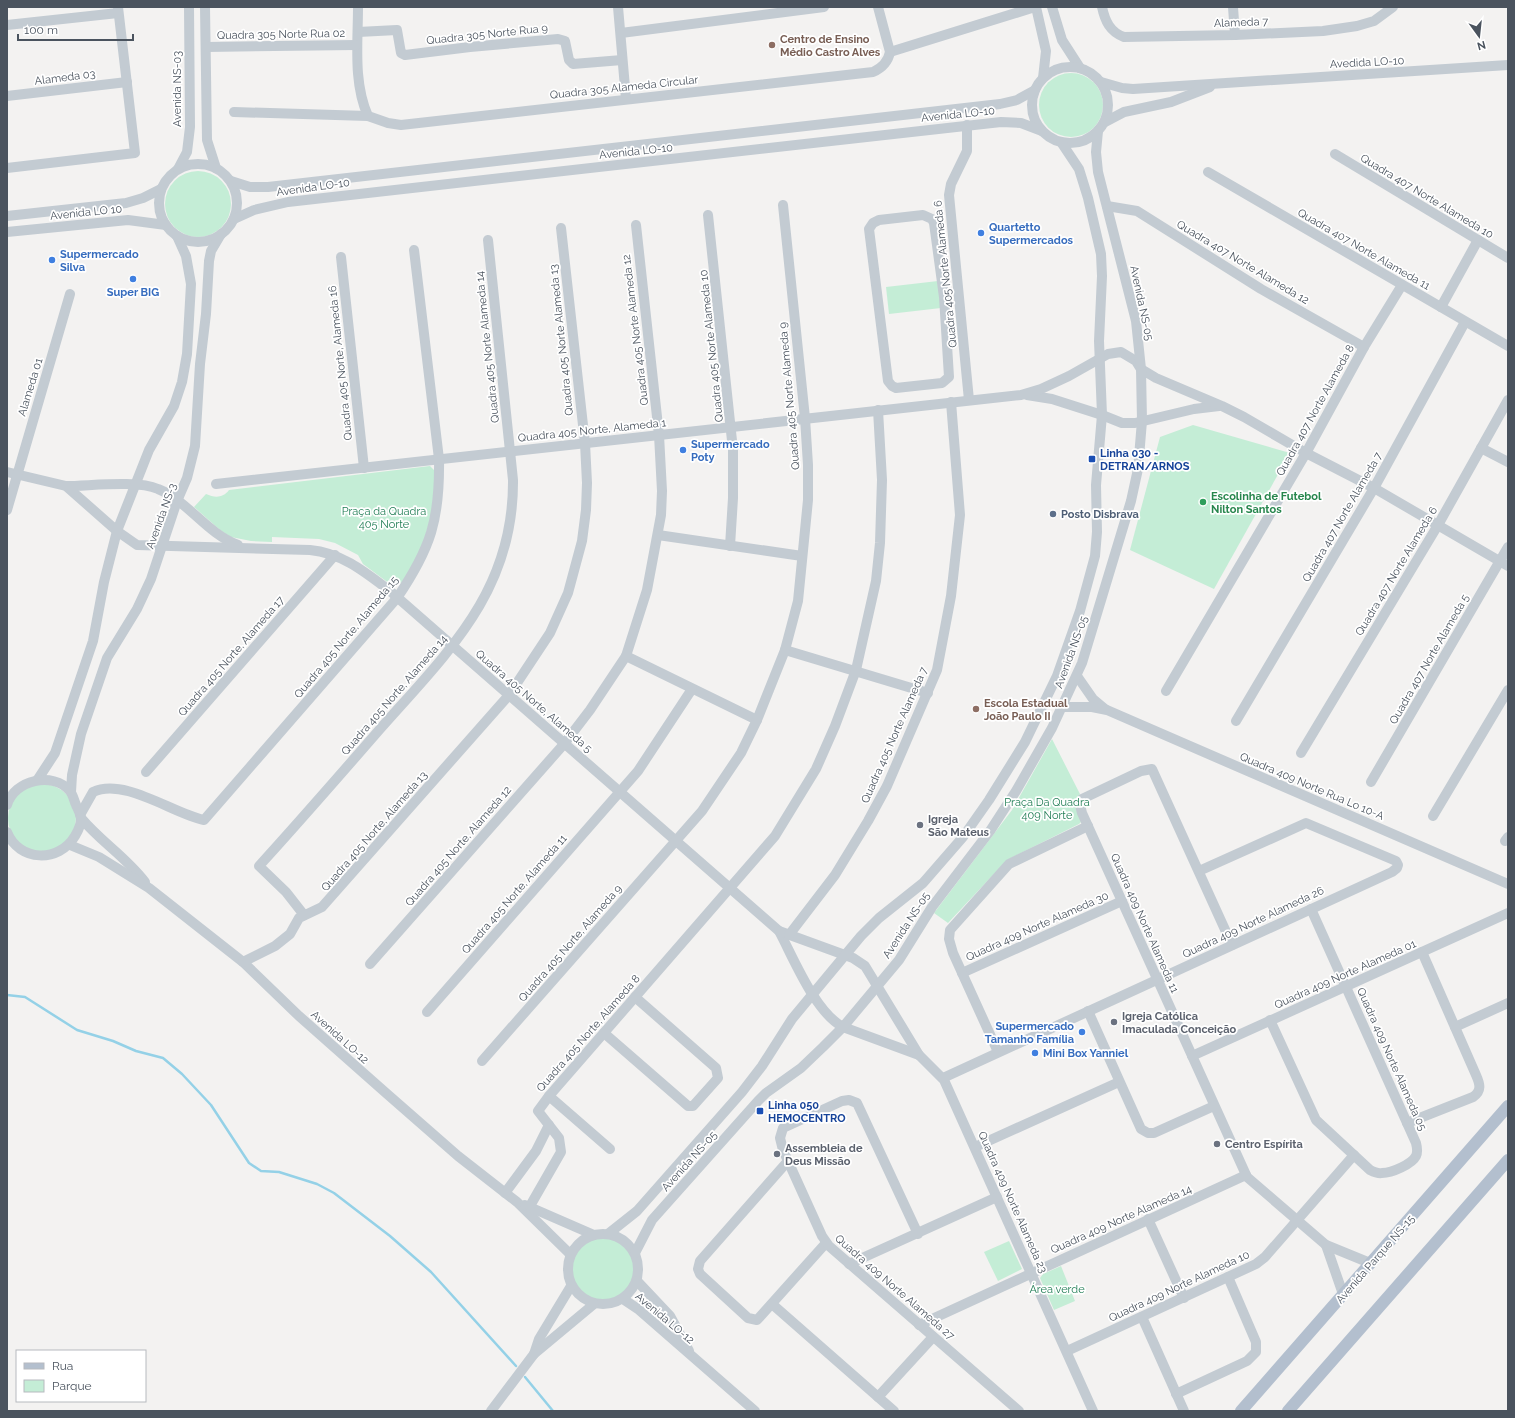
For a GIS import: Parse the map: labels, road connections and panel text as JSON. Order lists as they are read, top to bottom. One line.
{"streets":{"main road":["Avenida Parque NS-15"],"street":["Alameda 7","Quadra 305 Norte Rua 02","Quadra 305 Norte Rua 9","Avedida LO-10","Alameda 03","Quadra 305 Alameda Circular","Avenida NS-03","Avenida LO-10","Quadra 407 Norte Alameda 10","Avenida LO 10","Quadra 407 Norte Alameda 11","Quadra 407 Norte Alameda 12","Quadra 405 Norte Alameda 6","Avenida NS-05","Quadra 405 Norte Alameda 12","Quadra 405 Norte Alameda 13","Quadra 405 Norte Alameda 10","Quadra 405 Norte Alameda 14","Quadra 405 Norte, Alameda 16","Alameda 01","Quadra 405 Norte Alameda 9","Quadra 407 Norte Alameda 8","Quadra 405 Norte, Alameda 1","Avenida NS-3","Quadra 407 Norte Alameda 7","Quadra 407 Norte Alameda 6","Quadra 405 Norte, Alameda 15","Quadra 405 Norte, Alameda 17","Quadra 407 Norte Alameda 5","Quadra 405 Norte, Alameda 14","Quadra 405 Norte, Alameda 5","Quadra 405 Norte Alameda 7","Quadra 409 Norte Rua Lo 10-A","Quadra 405 Norte, Alameda 13","Quadra 405 Norte, Alameda 12","Quadra 405 Norte, Alameda 11","Quadra 409 Norte Alameda 26","Quadra 409 Norte Alameda 11","Quadra 409 Norte Alameda 30","Quadra 405 Norte, Alameda 9","Quadra 409 Norte Alameda 01","Quadra 405 Norte, Alameda 8","Avenida LO-12","Quadra 409 Norte Alameda 05","Quadra 409 Norte Alameda 23","Quadra 409 Norte Alameda 14","Quadra 409 Norte Alameda 10","Quadra 409 Norte Alameda 27"]},"crossings":[["Avedida LO-10","Avenida LO-10"],["Avedida LO-10","Avenida NS-05"],["Avenida NS-03","Avenida LO-10"],["Avenida NS-03","Avenida LO 10"],["Avenida NS-03","Avenida NS-3"],["Avenida LO-10","Avenida LO 10"],["Avenida LO-10","Quadra 405 Norte Alameda 6"],["Avenida LO-10","Avenida NS-05"],["Avenida LO-10","Avenida NS-3"],["Avenida LO 10","Avenida NS-3"],["Quadra 407 Norte Alameda 11","Quadra 407 Norte Alameda 8"],["Quadra 407 Norte Alameda 11","Quadra 407 Norte Alameda 7"],["Quadra 407 Norte Alameda 12","Avenida NS-05"],["Quadra 407 Norte Alameda 12","Quadra 407 Norte Alameda 8"],["Quadra 405 Norte Alameda 6","Quadra 405 Norte, Alameda 1"],["Avenida NS-05","Quadra 409 Norte Rua Lo 10-A"],["Avenida NS-05","Avenida LO-12"],["Avenida NS-05","Quadra 409 Norte Alameda 23"],["Quadra 405 Norte Alameda 12","Quadra 405 Norte, Alameda 1"],["Quadra 405 Norte Alameda 12","Quadra 405 Norte, Alameda 5"],["Quadra 405 Norte Alameda 12","Quadra 405 Norte, Alameda 12"],["Quadra 405 Norte Alameda 13","Quadra 405 Norte, Alameda 1"],["Quadra 405 Norte Alameda 13","Quadra 405 Norte, Alameda 5"],["Quadra 405 Norte Alameda 13","Quadra 405 Norte, Alameda 13"],["Quadra 405 Norte Alameda 10","Quadra 405 Norte, Alameda 1"],["Quadra 405 Norte Alameda 14","Quadra 405 Norte, Alameda 1"],["Quadra 405 Norte Alameda 14","Quadra 405 Norte, Alameda 14"],["Quadra 405 Norte, Alameda 16","Quadra 405 Norte, Alameda 1"],["Alameda 01","Quadra 405 Norte, Alameda 5"],["Quadra 405 Norte Alameda 9","Quadra 405 Norte, Alameda 1"],["Quadra 405 Norte Alameda 9","Quadra 405 Norte, Alameda 5"],["Quadra 405 Norte Alameda 9","Quadra 405 Norte, Alameda 9"],["Quadra 405 Norte, Alameda 1","Quadra 405 Norte, Alameda 15"],["Quadra 405 Norte, Alameda 1","Quadra 405 Norte, Alameda 14"],["Quadra 405 Norte, Alameda 1","Quadra 405 Norte Alameda 7"],["Quadra 405 Norte, Alameda 1","Quadra 405 Norte, Alameda 8"],["Avenida NS-3","Quadra 405 Norte, Alameda 5"],["Quadra 405 Norte, Alameda 15","Quadra 405 Norte, Alameda 5"],["Quadra 405 Norte, Alameda 15","Avenida LO-12"],["Quadra 405 Norte, Alameda 17","Quadra 405 Norte, Alameda 5"],["Quadra 405 Norte, Alameda 14","Quadra 405 Norte, Alameda 5"],["Quadra 405 Norte, Alameda 14","Quadra 405 Norte, Alameda 13"],["Quadra 405 Norte, Alameda 5","Quadra 405 Norte Alameda 7"],["Quadra 405 Norte, Alameda 5","Quadra 405 Norte, Alameda 13"],["Quadra 405 Norte, Alameda 5","Quadra 405 Norte, Alameda 12"],["Quadra 405 Norte, Alameda 5","Quadra 405 Norte, Alameda 11"],["Quadra 405 Norte, Alameda 5","Quadra 405 Norte, Alameda 9"],["Quadra 405 Norte, Alameda 5","Quadra 405 Norte, Alameda 8"],["Quadra 405 Norte, Alameda 5","Quadra 409 Norte Alameda 23"],["Quadra 405 Norte Alameda 7","Quadra 409 Norte Alameda 23"],["Quadra 405 Norte, Alameda 13","Avenida LO-12"],["Quadra 409 Norte Alameda 26","Quadra 409 Norte Alameda 11"],["Quadra 409 Norte Alameda 26","Quadra 409 Norte Alameda 05"],["Quadra 409 Norte Alameda 26","Quadra 409 Norte Alameda 23"],["Quadra 409 Norte Alameda 11","Quadra 409 Norte Alameda 30"],["Quadra 409 Norte Alameda 11","Quadra 409 Norte Alameda 01"],["Quadra 409 Norte Alameda 11","Quadra 409 Norte Alameda 14"],["Quadra 409 Norte Alameda 11","Avenida Parque NS-15"],["Quadra 409 Norte Alameda 11","Quadra 409 Norte Alameda 10"],["Quadra 409 Norte Alameda 01","Quadra 409 Norte Alameda 05"],["Quadra 405 Norte, Alameda 8","Avenida LO-12"],["Quadra 409 Norte Alameda 05","Quadra 409 Norte Alameda 10"],["Quadra 409 Norte Alameda 23","Quadra 409 Norte Alameda 14"],["Quadra 409 Norte Alameda 23","Quadra 409 Norte Alameda 10"],["Quadra 409 Norte Alameda 14","Quadra 409 Norte Alameda 27"]],"parks":["Praça da Quadra 405 Norte","Praça Da Quadra 409 Norte","Área verde"],"places":{"other":["Centro de Ensino Médio Castro Alves","Quartetto Supermercados","Supermercado Silva","Super BIG","Supermercado Poty","Escolinha de Futebol Nilton Santos","Posto Disbrava","Escola Estadual João Paulo II","Igreja São Mateus","Igreja Católica Imaculada Conceição","Supermercado Tamanho Família","Mini Box Yanniel","Centro Espírita","Assembleia de Deus Missão"],"transit":["Linha 030 - DETRAN/ARNOS","Linha 050 HEMOCENTRO"]},"legend":["Rua","Parque"],"scale_bar":"100 m","north":"bottom"}
